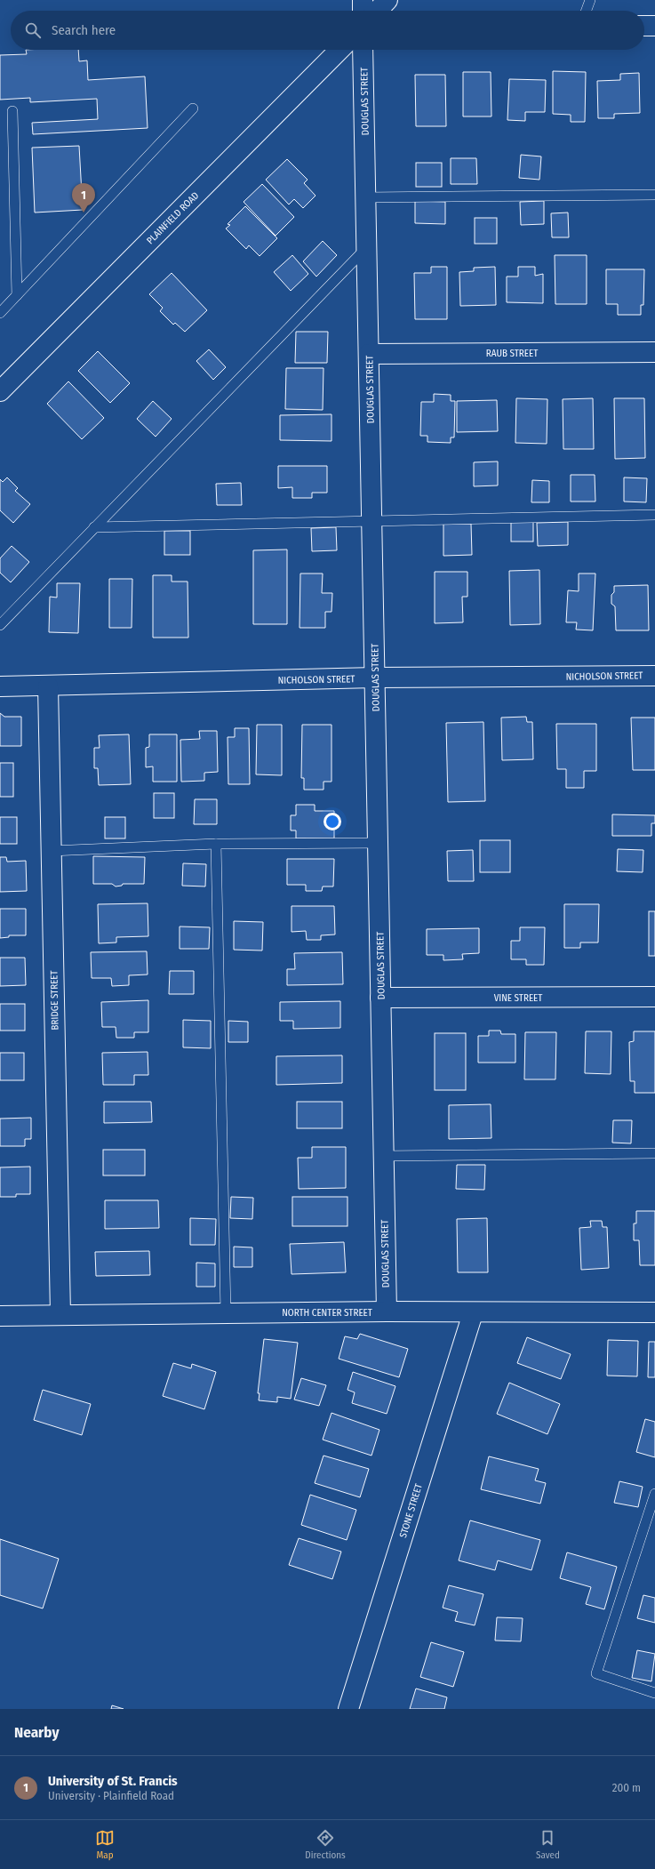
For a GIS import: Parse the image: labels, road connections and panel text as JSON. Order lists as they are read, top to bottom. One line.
{"streets":{"street":["DOUGLAS STREET","PLAINFIELD ROAD","RAUB STREET","NICHOLSON STREET","VINE STREET","BRIDGE STREET","NORTH CENTER STREET","STONE STREET"]},"crossings":[["DOUGLAS STREET","RAUB STREET"],["DOUGLAS STREET","NICHOLSON STREET"],["DOUGLAS STREET","VINE STREET"],["DOUGLAS STREET","NORTH CENTER STREET"],["NICHOLSON STREET","BRIDGE STREET"],["BRIDGE STREET","NORTH CENTER STREET"],["NORTH CENTER STREET","STONE STREET"]],"page":{"search":"Search here","pins":"1","heading":"Nearby","list":[{"mark":"1","name":"University of St. Francis","note":"University · Plainfield Road","value":"200 m"}],"nav":["Map","Directions","Saved"]}}
